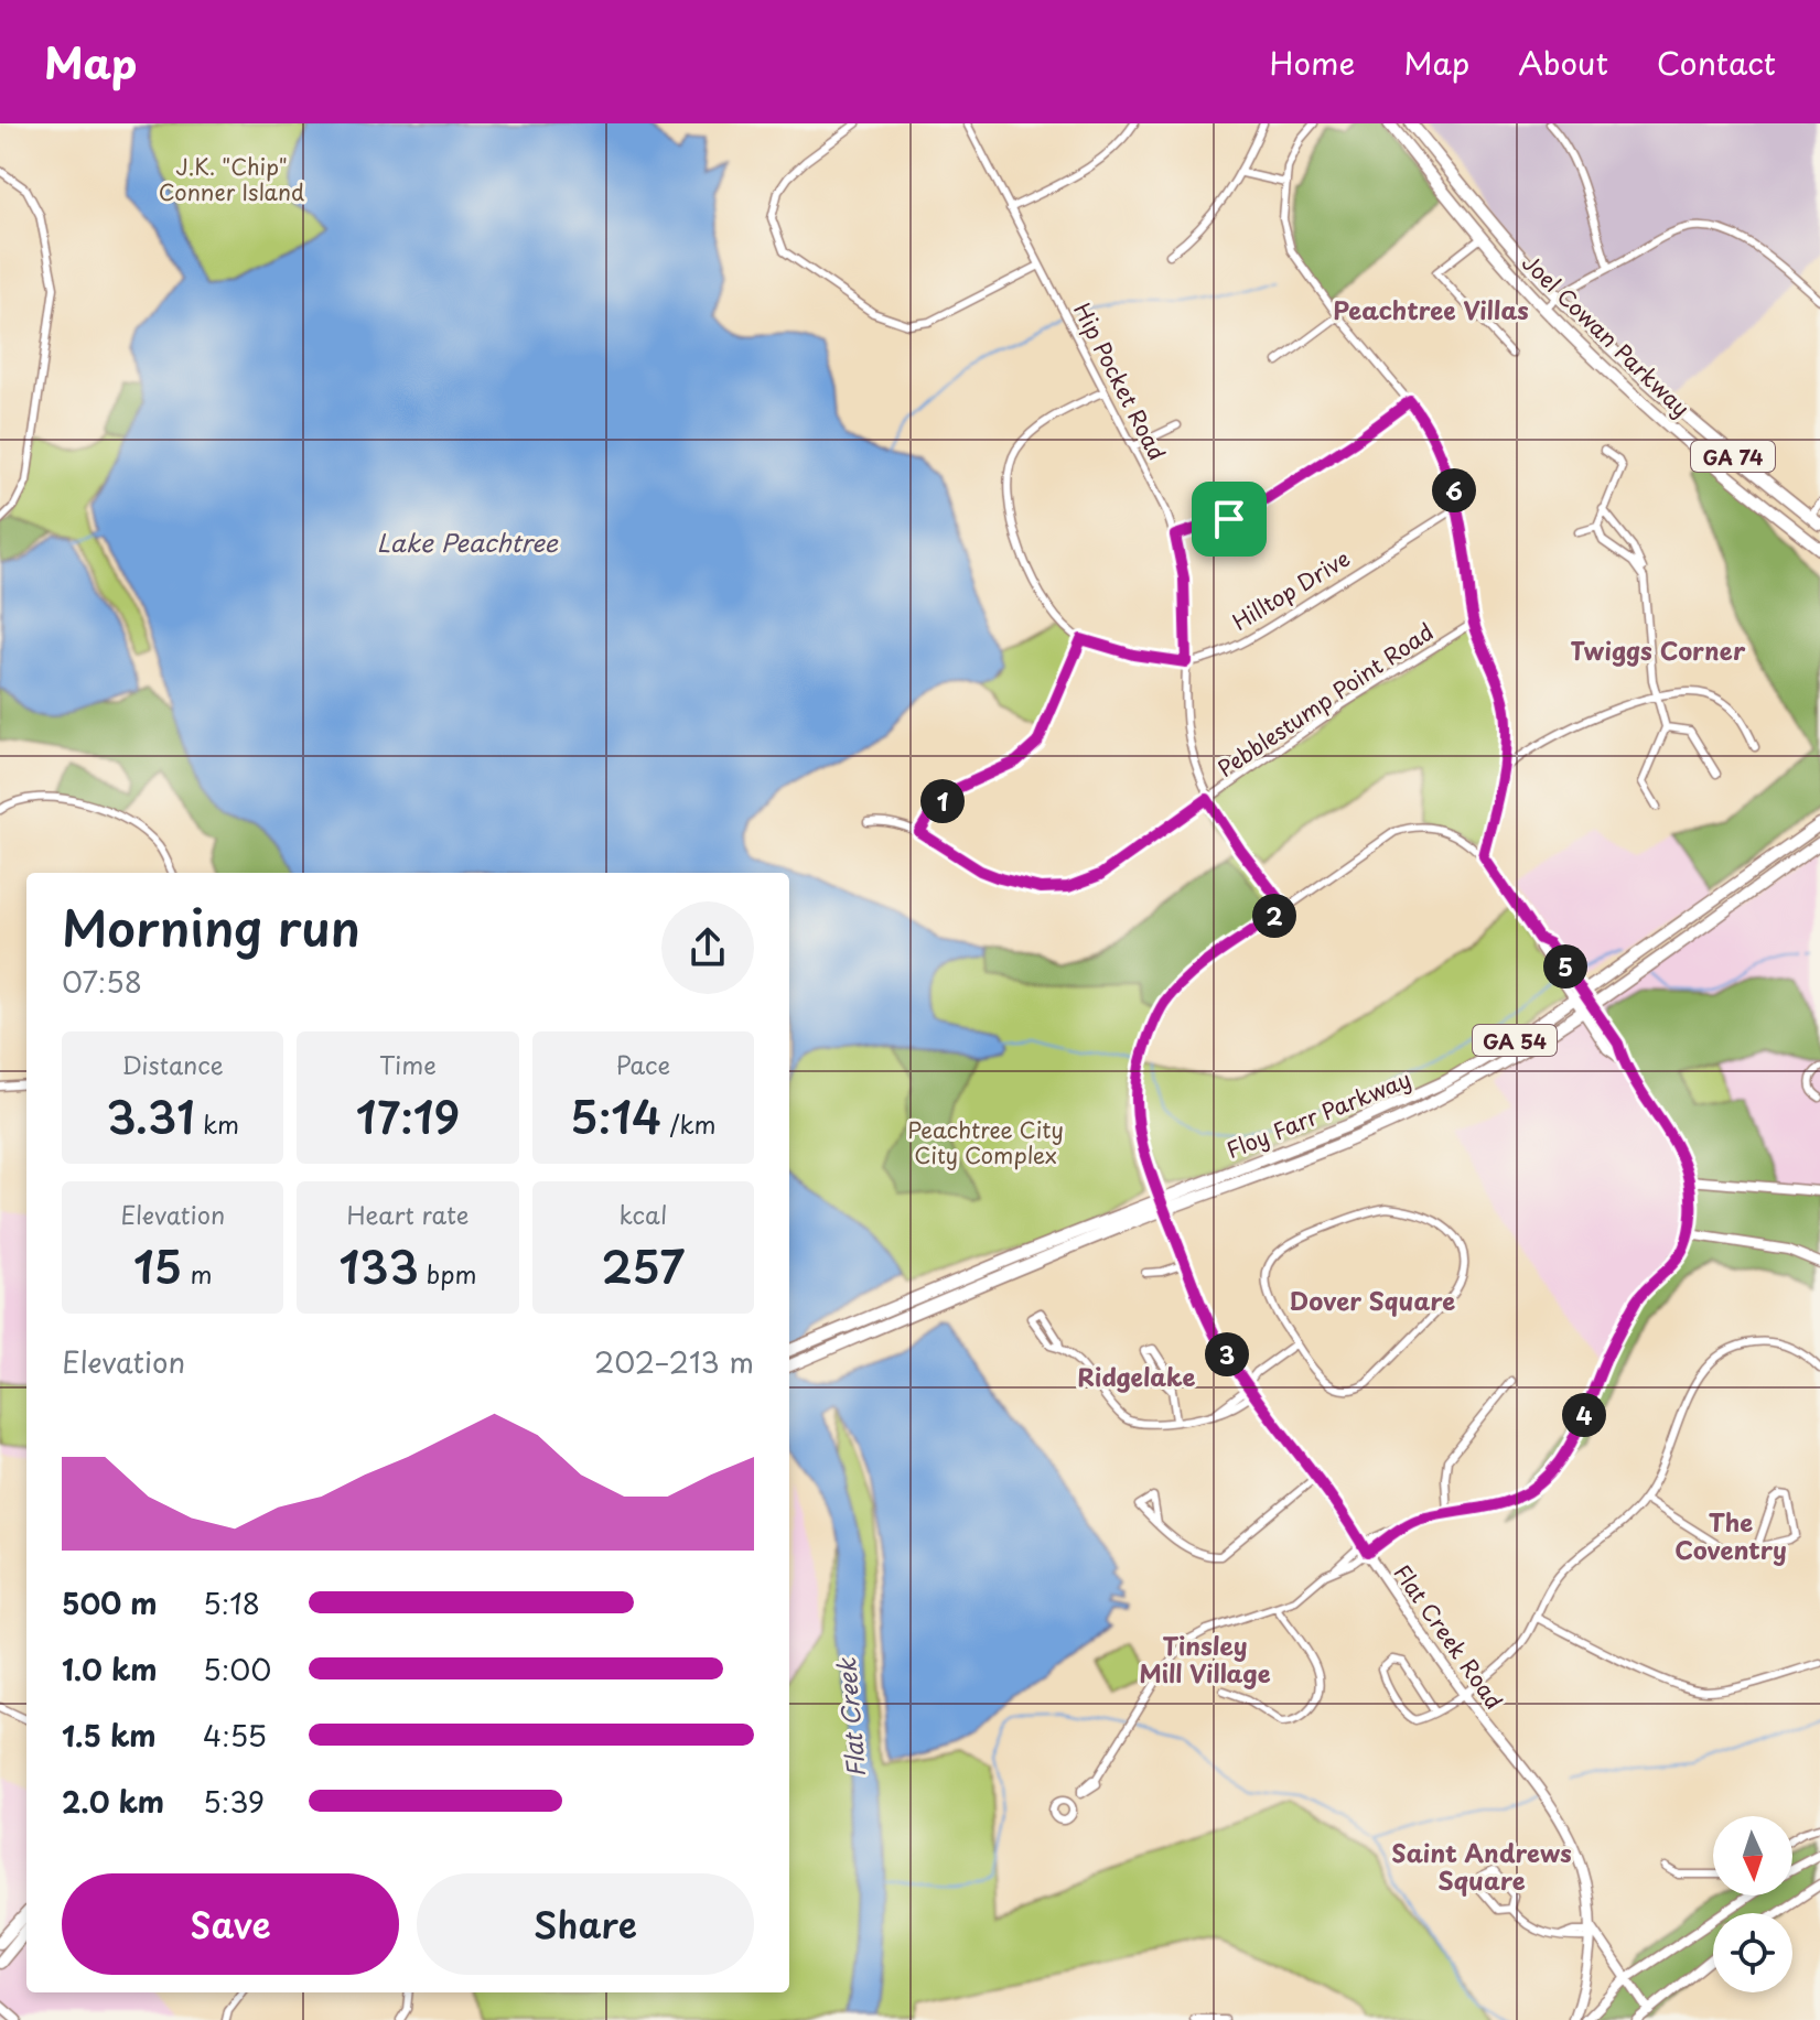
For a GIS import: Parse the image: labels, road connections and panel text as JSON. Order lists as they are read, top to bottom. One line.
{"streets":{"main road":["Joel Cowan Parkway","GA 74","GA 54","Floy Farr Parkway"],"street":["Hip Pocket Road","Hilltop Drive","Pebblestump Point Road","Flat Creek Road"]},"crossings":[["Hip Pocket Road","Hilltop Drive"],["Hip Pocket Road","Pebblestump Point Road"],["Floy Farr Parkway","Flat Creek Road"]],"districts":["Peachtree Villas","Twiggs Corner","Dover Square","Ridgelake","The Coventry","Tinsley Mill Village","Saint Andrews Square"],"water":["Lake Peachtree","Flat Creek"],"parks":["J.K. \"Chip\" Conner Island","Peachtree City City Complex"],"north":"bottom","page":{"header":"Map","nav":["Home","Map","About","Contact"],"pins":["6","1","2","5","3","4"],"heading":["Morning run","07:58"],"stats":[["Distance","3.31 km"],["Time","17:19"],["Pace","5:14 /km"],["Elevation","15 m"],["Heart rate","133 bpm"],["kcal","257"]],"chart":["Elevation","202–213 m"],"list":[{"name":"500 m","note":"5:18"},{"name":"1.0 km","note":"5:00"},{"name":"1.5 km","note":"4:55"},{"name":"2.0 km","note":"5:39"}],"buttons":["Save","Share"]}}
